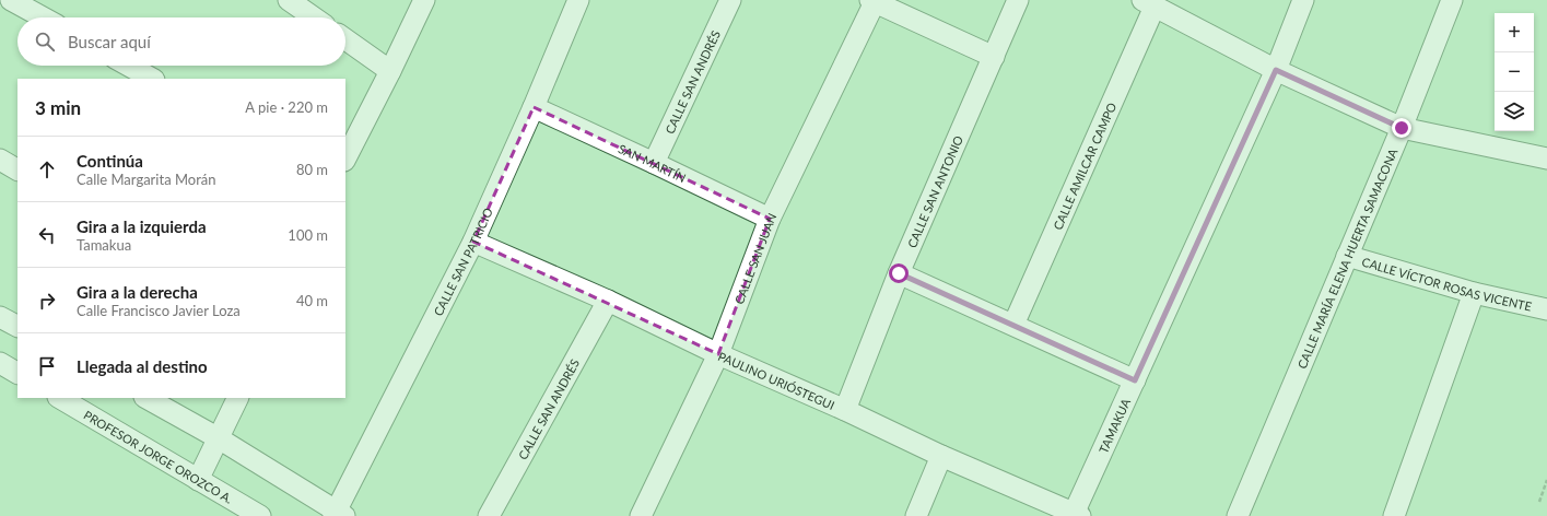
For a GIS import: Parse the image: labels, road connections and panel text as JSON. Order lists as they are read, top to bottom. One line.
{"streets":{"street":["CALLE SAN ANDRÉS","SAN MARTÍN","CALLE AMILCAR CAMPO","CALLE SAN ANTONIO","CALLE SAN JUAN","CALLE MARÍA ELENA HUERTA SAMACONA","CALLE SAN PATRICIO","CALLE VÍCTOR ROSAS VICENTE","PAULINO URIÓSTEGUI","TAMAKUA","PROFESOR JORGE OROZCO A."]},"crossings":[["CALLE SAN ANDRÉS","SAN MARTÍN"],["CALLE SAN ANDRÉS","PAULINO URIÓSTEGUI"],["SAN MARTÍN","CALLE SAN JUAN"],["SAN MARTÍN","CALLE SAN PATRICIO"],["CALLE SAN ANTONIO","PAULINO URIÓSTEGUI"],["CALLE SAN JUAN","PAULINO URIÓSTEGUI"],["CALLE MARÍA ELENA HUERTA SAMACONA","CALLE VÍCTOR ROSAS VICENTE"],["CALLE SAN PATRICIO","PAULINO URIÓSTEGUI"],["PAULINO URIÓSTEGUI","TAMAKUA"]],"page":{"map_buttons":["+","−"],"search":"Buscar aquí","heading":["3 min","A pie · 220 m"],"list":[["Continúa","Calle Margarita Morán","80 m"],["Gira a la izquierda","Tamakua","100 m"],["Gira a la derecha","Calle Francisco Javier Loza","40 m"],"Llegada al destino"]}}
